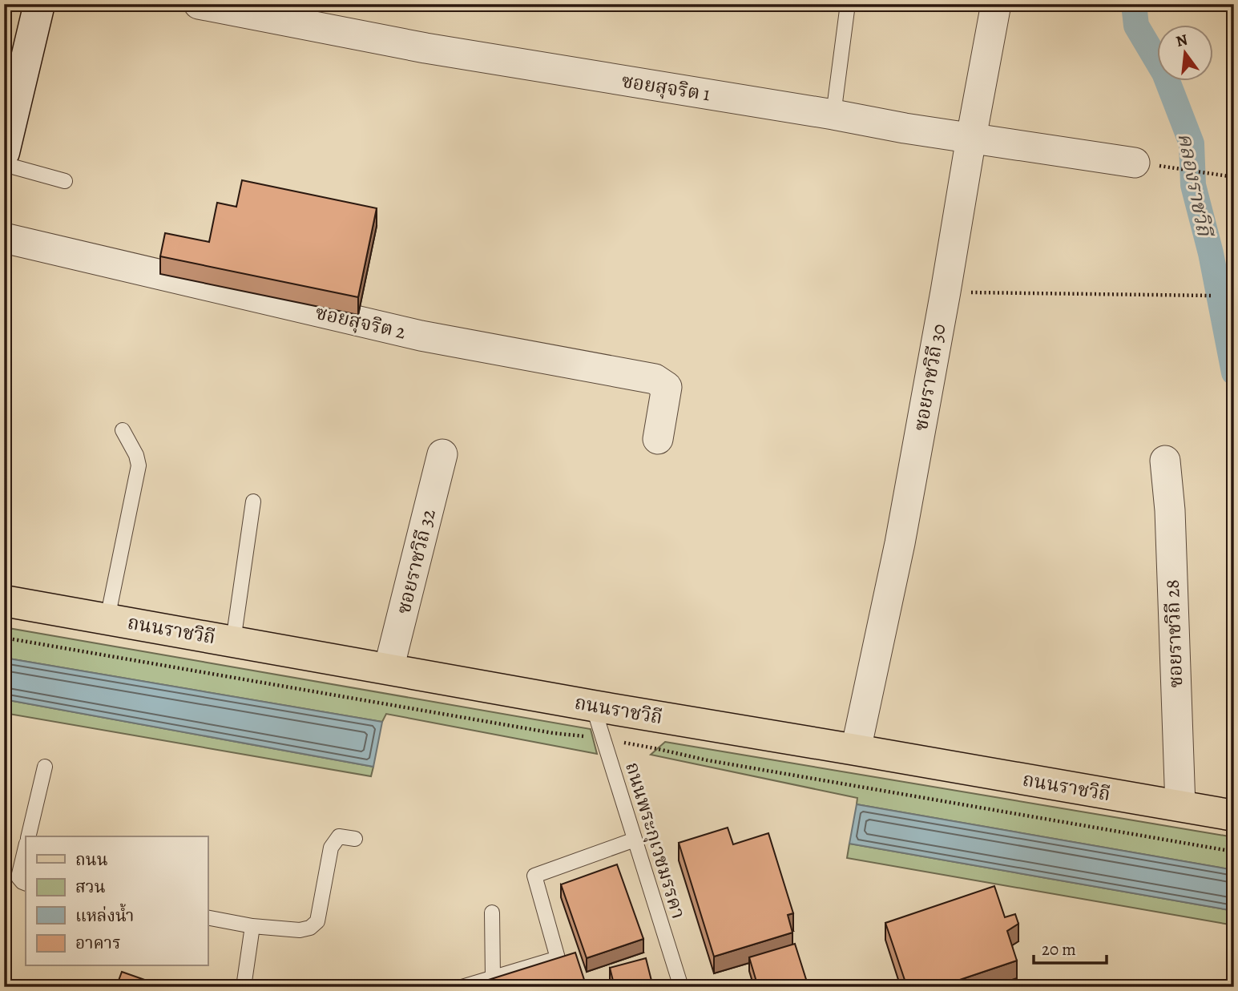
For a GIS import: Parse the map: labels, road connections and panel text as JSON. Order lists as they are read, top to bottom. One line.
{"streets":{"main road":["ถนนราชวิถี"],"street":["ซอยสุจริต 1","ซอยสุจริต 2","ซอยราชวิถี 30","ซอยราชวิถี 32","ซอยราชวิถี 28"],"lane":["ถนนพระกุเวชมรรคา"]},"crossings":[["ซอยสุจริต 1","ซอยราชวิถี 30"],["ซอยราชวิถี 30","ถนนราชวิถี"],["ซอยราชวิถี 32","ถนนราชวิถี"],["ถนนราชวิถี","ซอยราชวิถี 28"],["ถนนราชวิถี","ถนนพระกุเวชมรรคา"]],"water":["คลองราชวิถี"],"legend":["ถนน","สวน","แหล่งน้ำ","อาคาร"],"scale_bar":"20 m","north":"top"}
